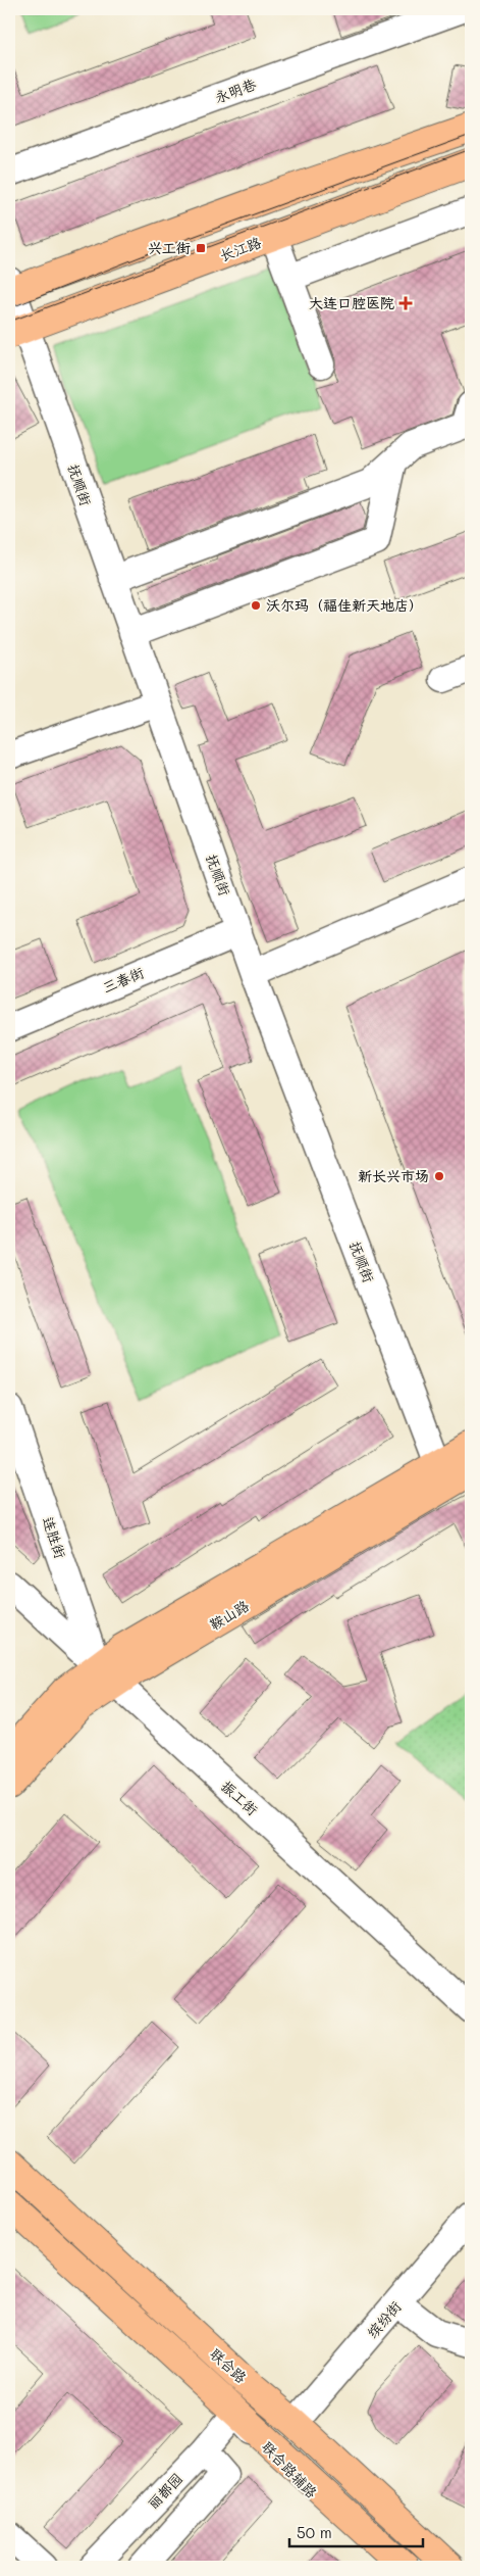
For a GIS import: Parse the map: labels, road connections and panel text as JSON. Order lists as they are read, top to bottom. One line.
{"streets":{"main road":["长江路","鞍山路","联合路"],"street":["永明巷","抚顺街","三春街","连胜街","振工街","缤纷街","联合路辅路","丽都园"]},"crossings":[["长江路","抚顺街"],["抚顺街","三春街"],["抚顺街","鞍山路"],["连胜街","鞍山路"],["连胜街","振工街"],["鞍山路","振工街"],["缤纷街","联合路"],["联合路辅路","丽都园"]],"places":{"transit":["兴工街"],"health":["大连口腔医院"],"other":["沃尔玛（福佳新天地店）","新长兴市场"]},"scale_bar":"50 m"}
